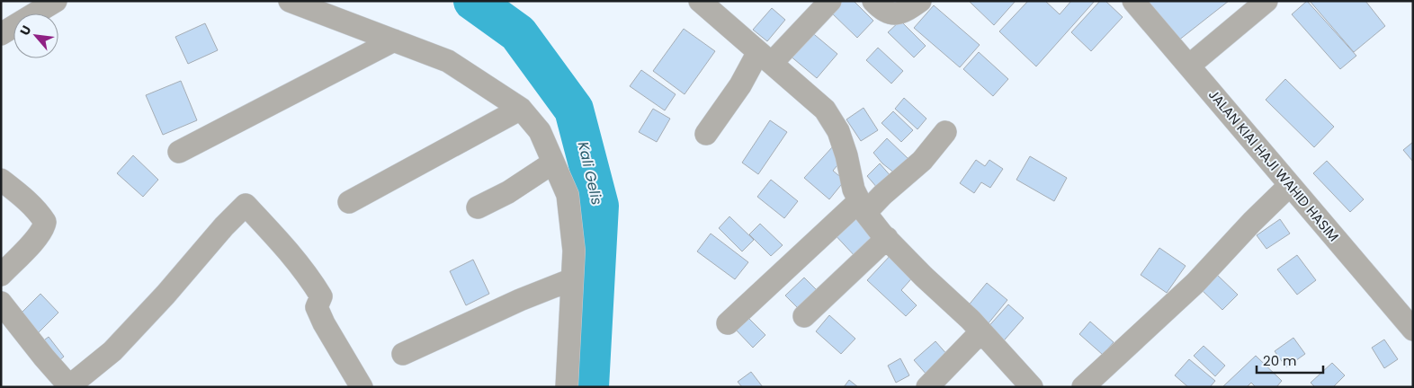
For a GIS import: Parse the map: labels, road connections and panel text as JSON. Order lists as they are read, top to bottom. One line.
{"streets":{"street":["JALAN KIAI HAJI WAHID HASIM"]},"water":["Kali Gelis"],"scale_bar":"20 m","north":"top left"}
